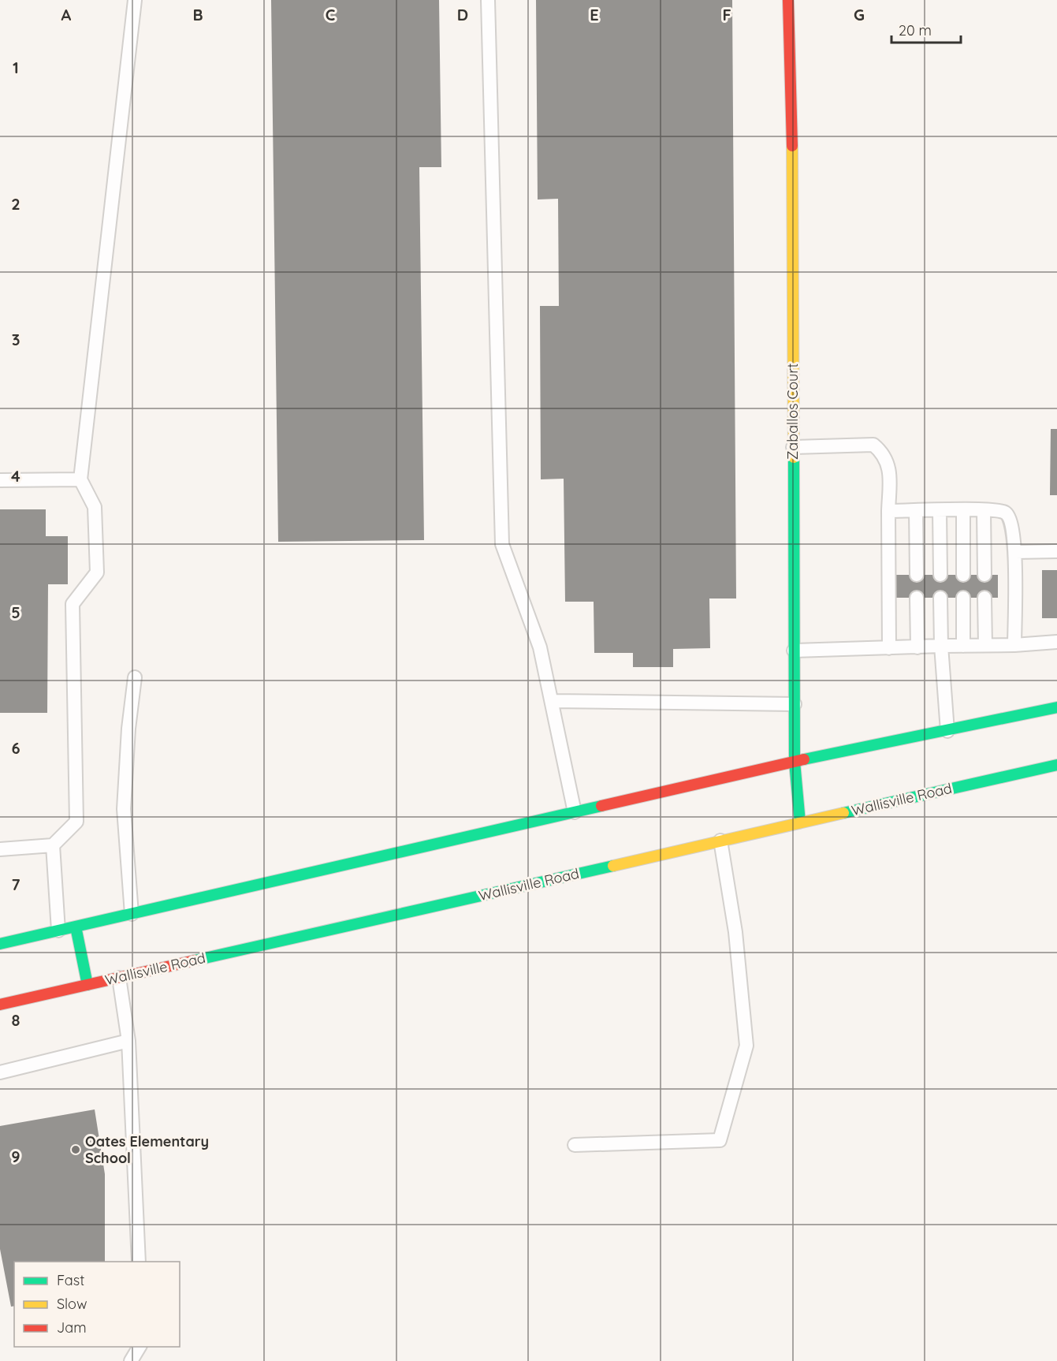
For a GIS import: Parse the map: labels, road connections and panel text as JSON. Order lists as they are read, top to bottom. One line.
{"streets":{"main road":["Zaballos Court","Wallisville Road"]},"crossings":[["Zaballos Court","Wallisville Road"]],"places":["Oates Elementary School"],"legend":["Fast","Slow","Jam"],"scale_bar":"20 m","grid":{"columns":["A","B","C","D","E","F","G"],"rows":["1","2","3","4","5","6","7","8","9"]}}
